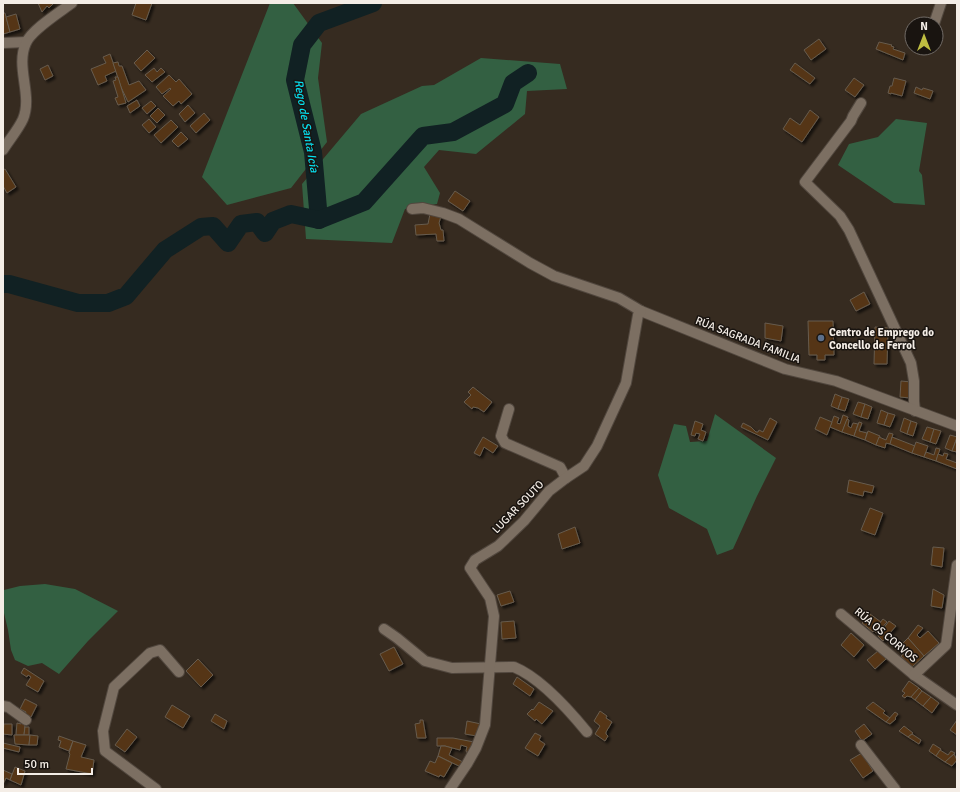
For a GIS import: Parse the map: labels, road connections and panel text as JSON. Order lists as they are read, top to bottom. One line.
{"streets":{"street":["RÚA SAGRADA FAMILIA","LUGAR SOUTO","RÚA OS CORVOS"]},"crossings":[["RÚA SAGRADA FAMILIA","LUGAR SOUTO"]],"water":["Rego de Santa Icía"],"places":["Centro de Emprego do Concello de Ferrol"],"scale_bar":"50 m","north":"top"}
